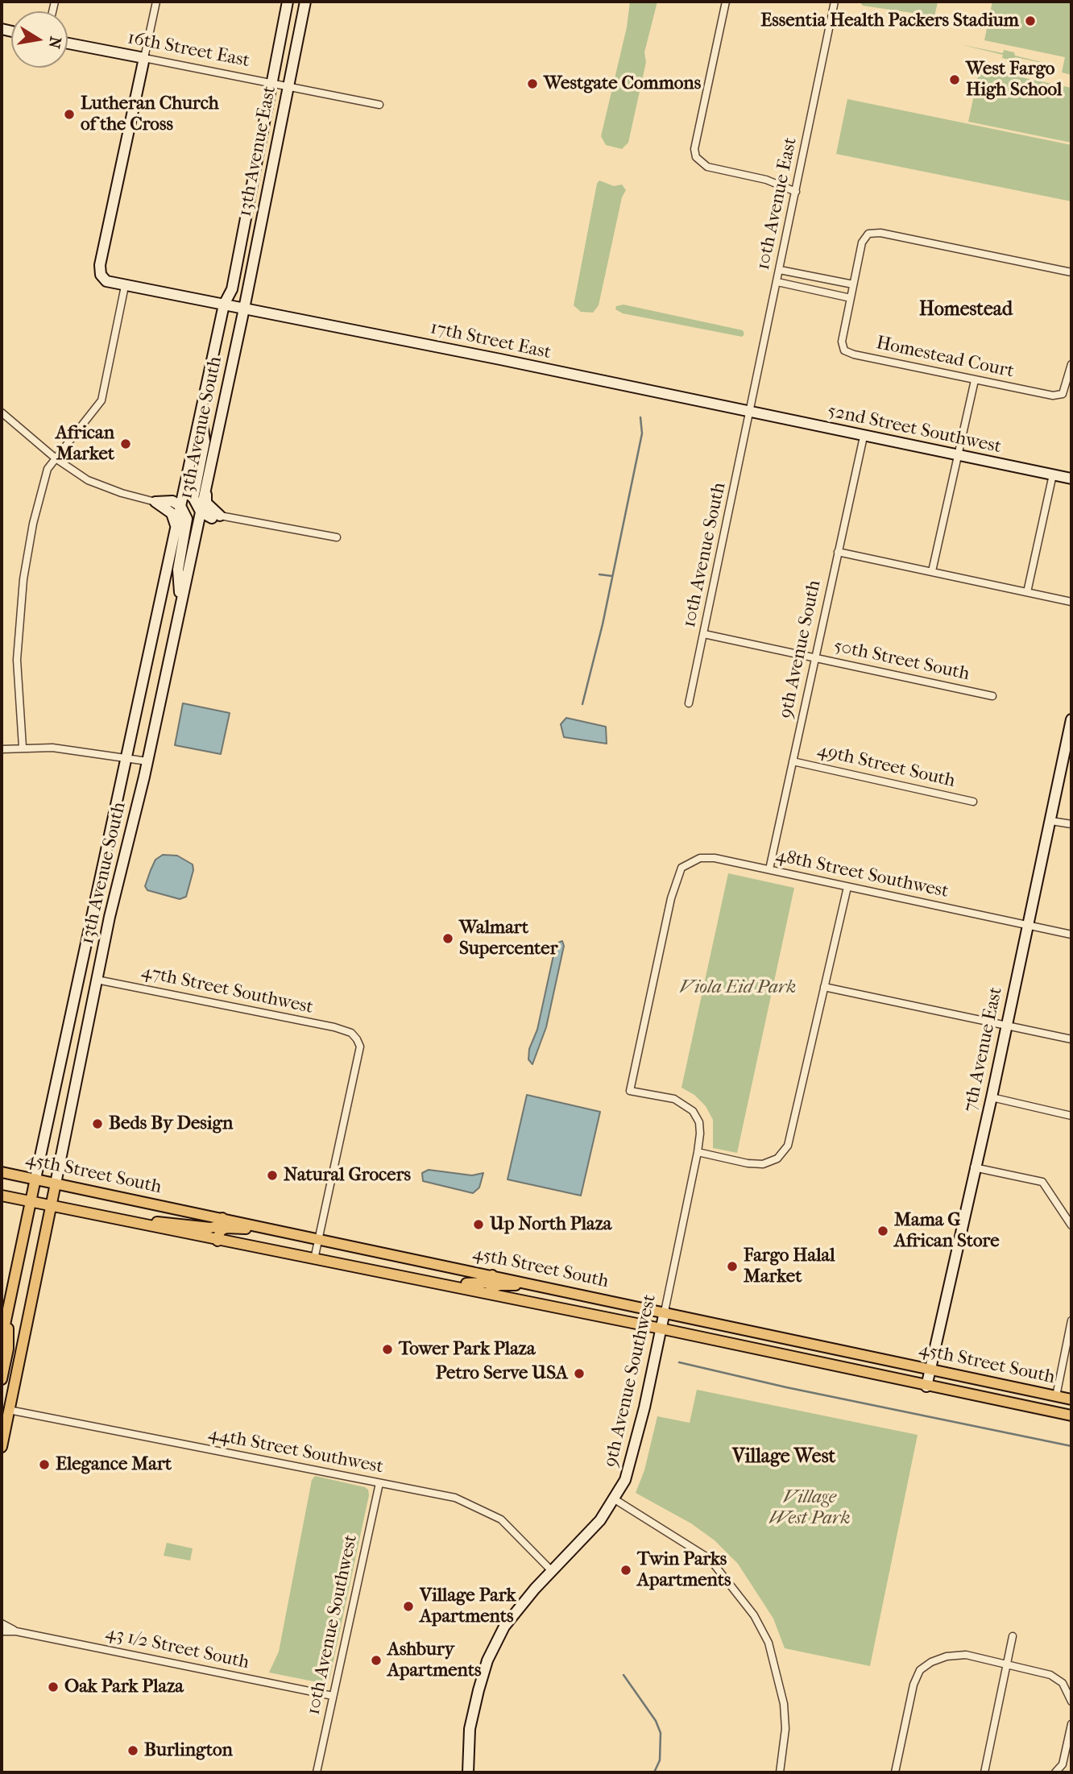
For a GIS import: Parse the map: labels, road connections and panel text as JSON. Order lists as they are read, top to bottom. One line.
{"streets":{"main road":["16th Street East","13th Avenue East","17th Street East","13th Avenue South","52nd Street Southwest","7th Avenue East","45th Street South","9th Avenue Southwest"],"street":["10th Avenue East","Homestead Court","10th Avenue South","9th Avenue South","50th Street South","49th Street South","48th Street Southwest","47th Street Southwest","44th Street Southwest","10th Avenue Southwest","43 1/2 Street South"]},"crossings":[["16th Street East","13th Avenue East"],["16th Street East","17th Street East"],["13th Avenue East","17th Street East"],["13th Avenue East","13th Avenue South"],["10th Avenue East","17th Street East"],["10th Avenue East","52nd Street Southwest"],["10th Avenue East","10th Avenue South"],["17th Street East","13th Avenue South"],["17th Street East","52nd Street Southwest"],["17th Street East","10th Avenue South"],["13th Avenue South","47th Street Southwest"],["13th Avenue South","45th Street South"],["13th Avenue South","44th Street Southwest"],["52nd Street Southwest","10th Avenue South"],["52nd Street Southwest","9th Avenue South"],["10th Avenue South","50th Street South"],["9th Avenue South","50th Street South"],["9th Avenue South","49th Street South"],["9th Avenue South","48th Street Southwest"],["48th Street Southwest","7th Avenue East"],["48th Street Southwest","9th Avenue Southwest"],["47th Street Southwest","45th Street South"],["7th Avenue East","45th Street South"],["45th Street South","9th Avenue Southwest"],["9th Avenue Southwest","44th Street Southwest"],["44th Street Southwest","10th Avenue Southwest"],["10th Avenue Southwest","43 1/2 Street South"]],"districts":["Homestead","Village West"],"parks":["Viola Eid Park","Village West Park"],"places":["Essentia Health Packers Stadium","West Fargo High School","Westgate Commons","Lutheran Church of the Cross","African Market","Walmart Supercenter","Beds By Design","Natural Grocers","Up North Plaza","Mama G African Store","Fargo Halal Market","Tower Park Plaza","Petro Serve USA","Elegance Mart","Twin Parks Apartments","Village Park Apartments","Ashbury Apartments","Oak Park Plaza","Burlington"],"north":"right"}
